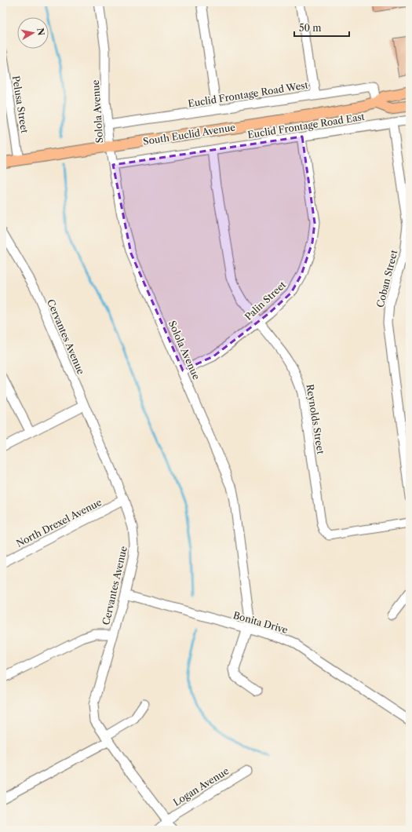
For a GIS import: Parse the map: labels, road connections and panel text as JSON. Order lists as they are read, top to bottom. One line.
{"streets":{"main road":["South Euclid Avenue"],"street":["Euclid Frontage Road West","Pelusa Street","Solola Avenue","Euclid Frontage Road East","Coban Street","Palin Street","Cervantes Avenue","Reynolds Street","North Drexel Avenue","Bonita Drive","Logan Avenue"]},"crossings":[["Euclid Frontage Road West","Solola Avenue"],["Euclid Frontage Road West","South Euclid Avenue"],["Pelusa Street","South Euclid Avenue"],["Solola Avenue","Euclid Frontage Road East"],["Solola Avenue","South Euclid Avenue"],["Solola Avenue","Palin Street"],["Solola Avenue","Bonita Drive"],["Euclid Frontage Road East","Coban Street"],["Euclid Frontage Road East","Palin Street"],["Euclid Frontage Road East","Reynolds Street"],["Palin Street","Reynolds Street"],["Cervantes Avenue","North Drexel Avenue"],["Cervantes Avenue","Bonita Drive"],["Cervantes Avenue","Logan Avenue"]],"scale_bar":"50 m","north":"right"}
